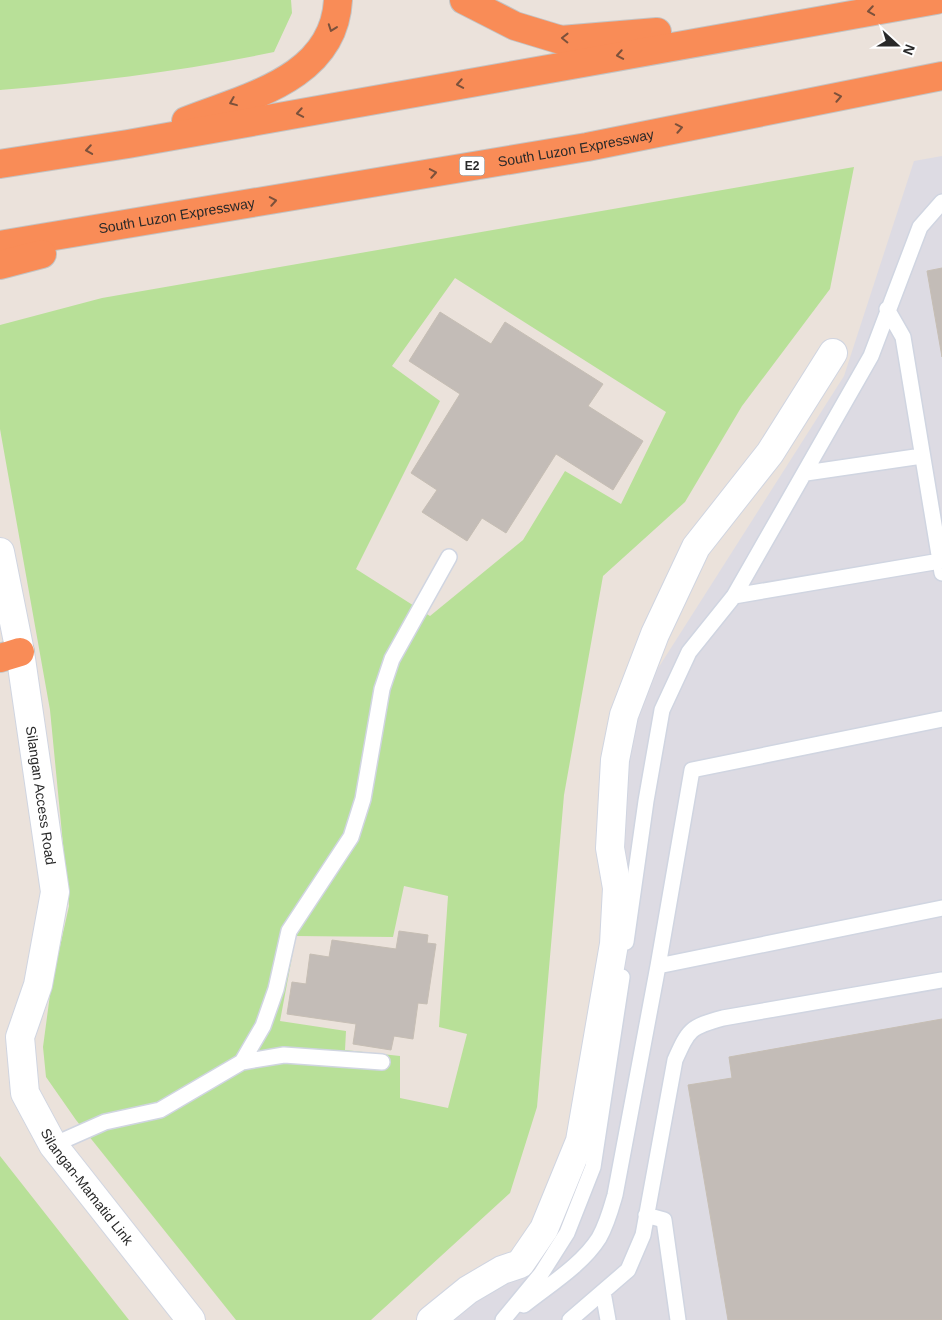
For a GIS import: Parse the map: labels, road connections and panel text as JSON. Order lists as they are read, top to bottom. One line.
{"streets":{"highway":["South Luzon Expressway","E2"],"street":["Silangan Access Road","Silangan-Mamatid Link"]},"crossings":[["Silangan Access Road","Silangan-Mamatid Link"]],"north":"right"}
